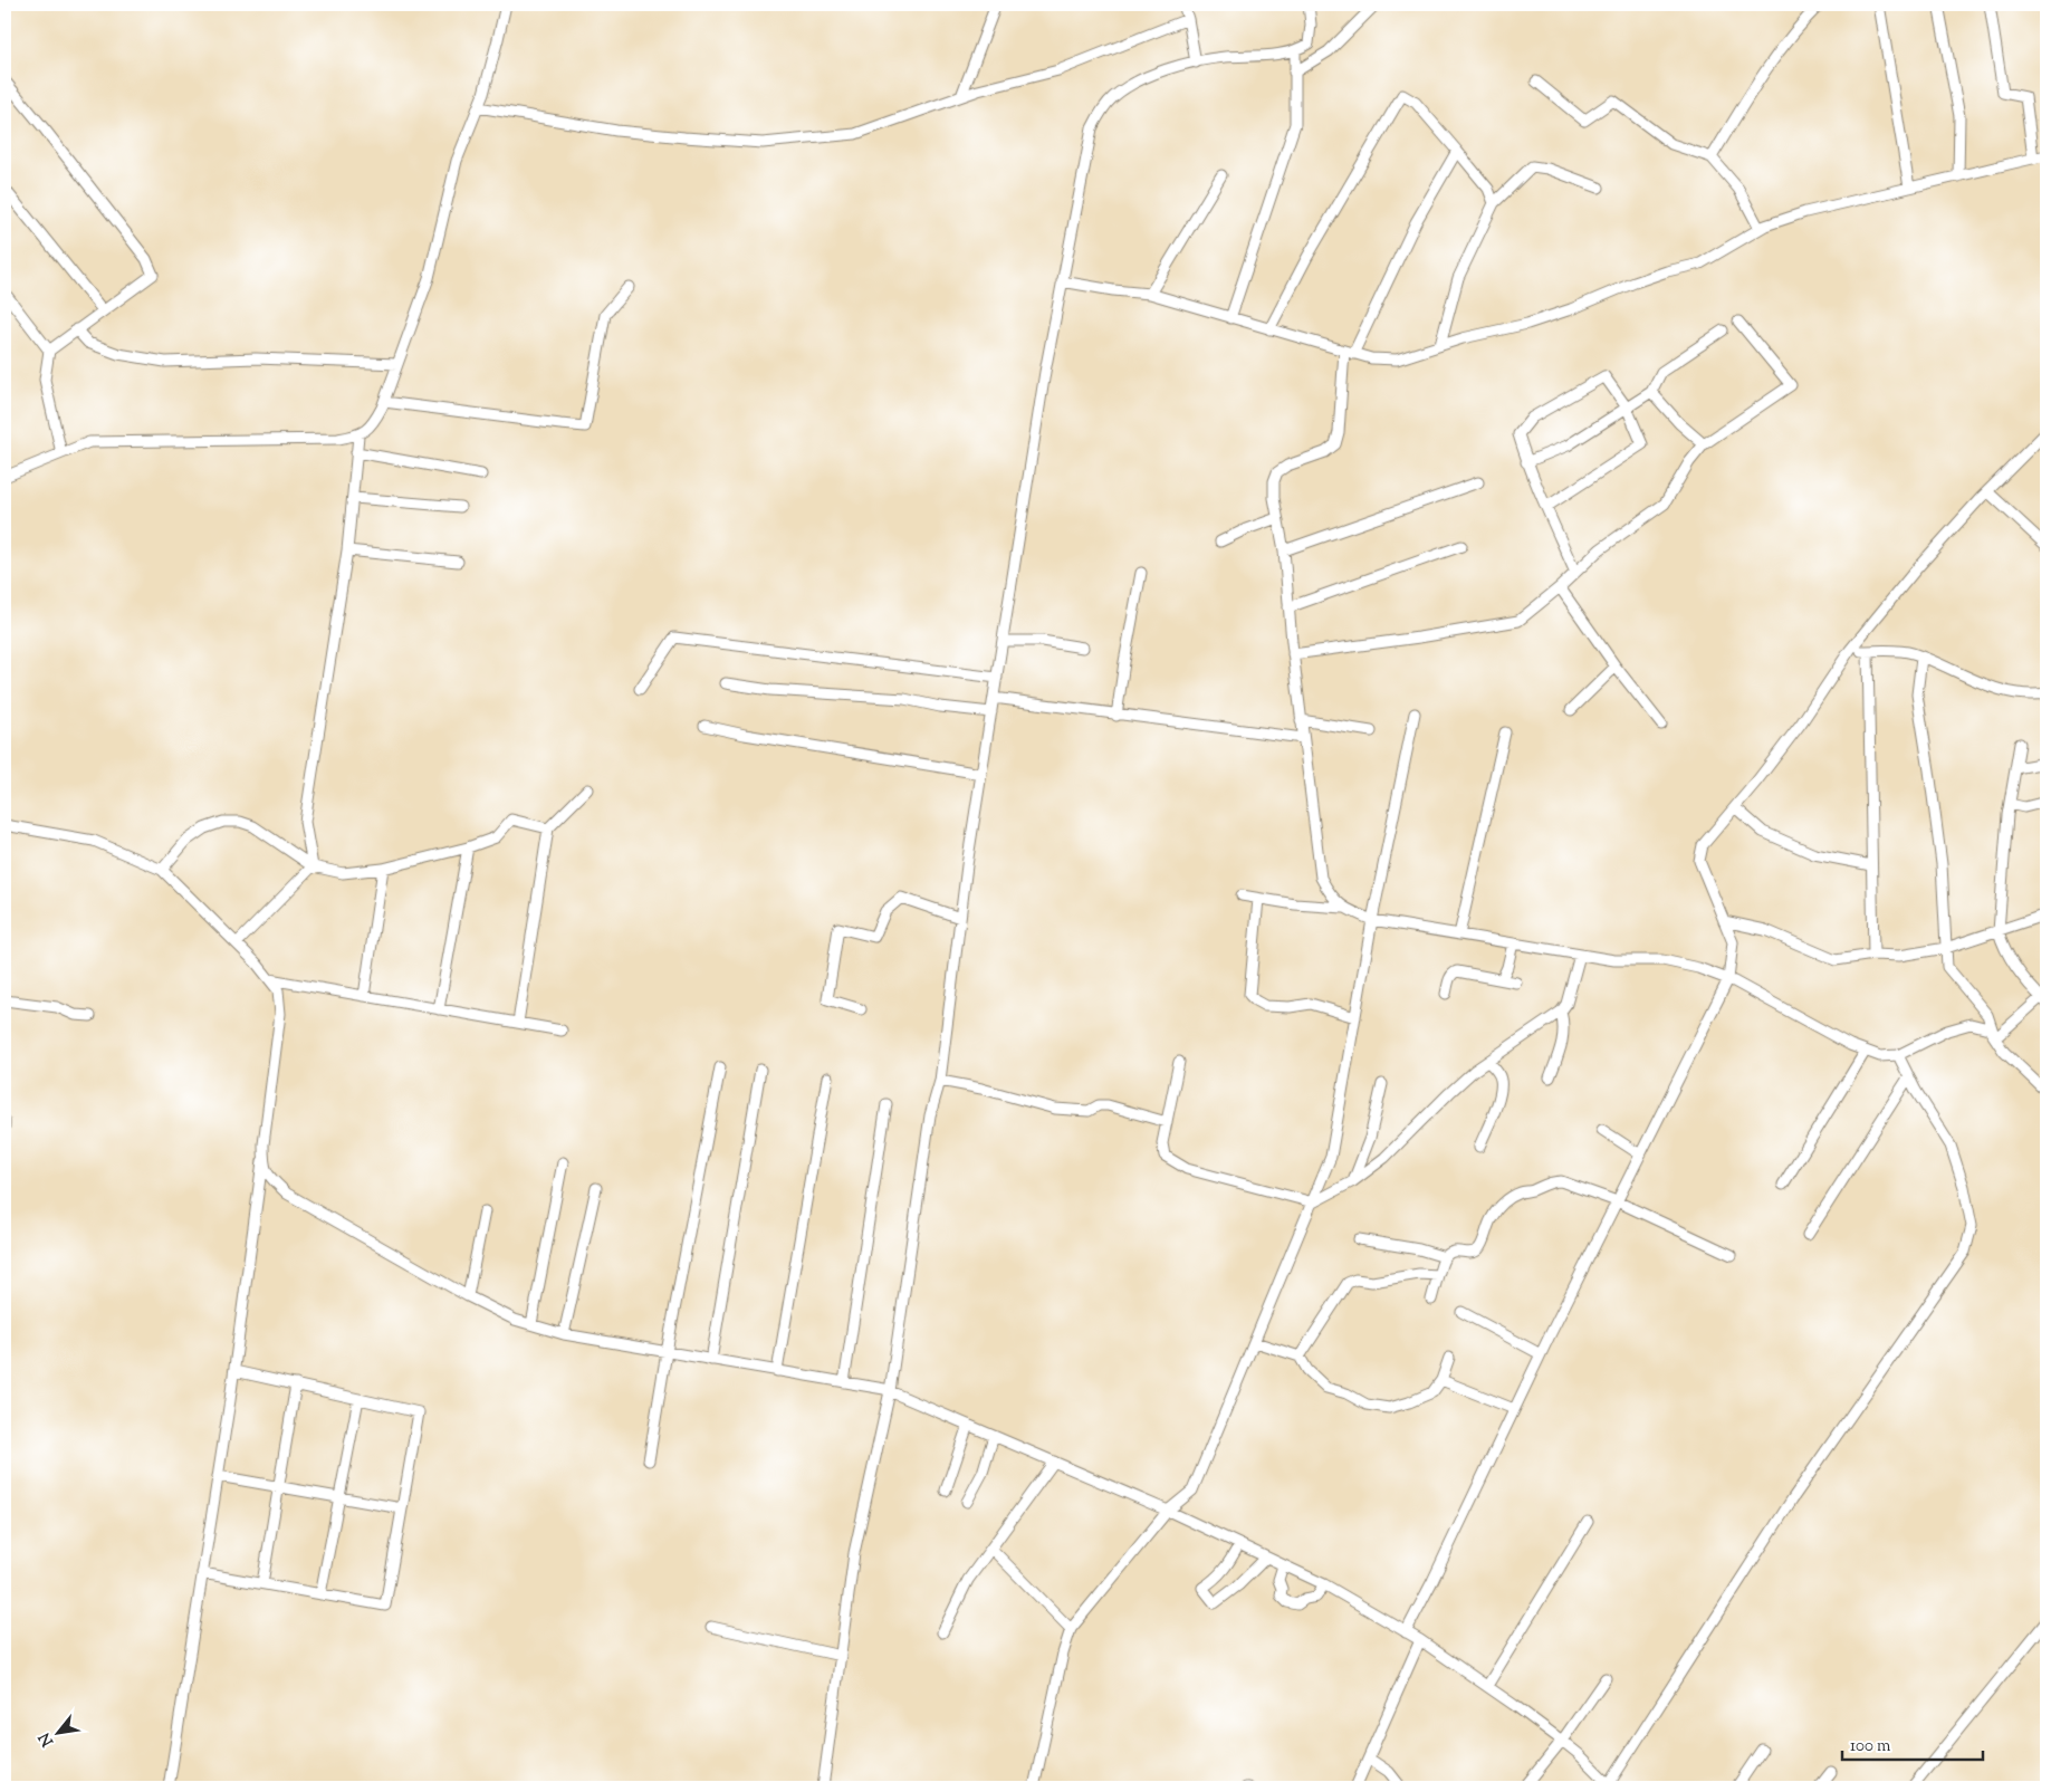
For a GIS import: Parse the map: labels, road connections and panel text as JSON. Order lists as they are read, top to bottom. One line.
{"scale_bar":"100 m","north":"bottom left"}
